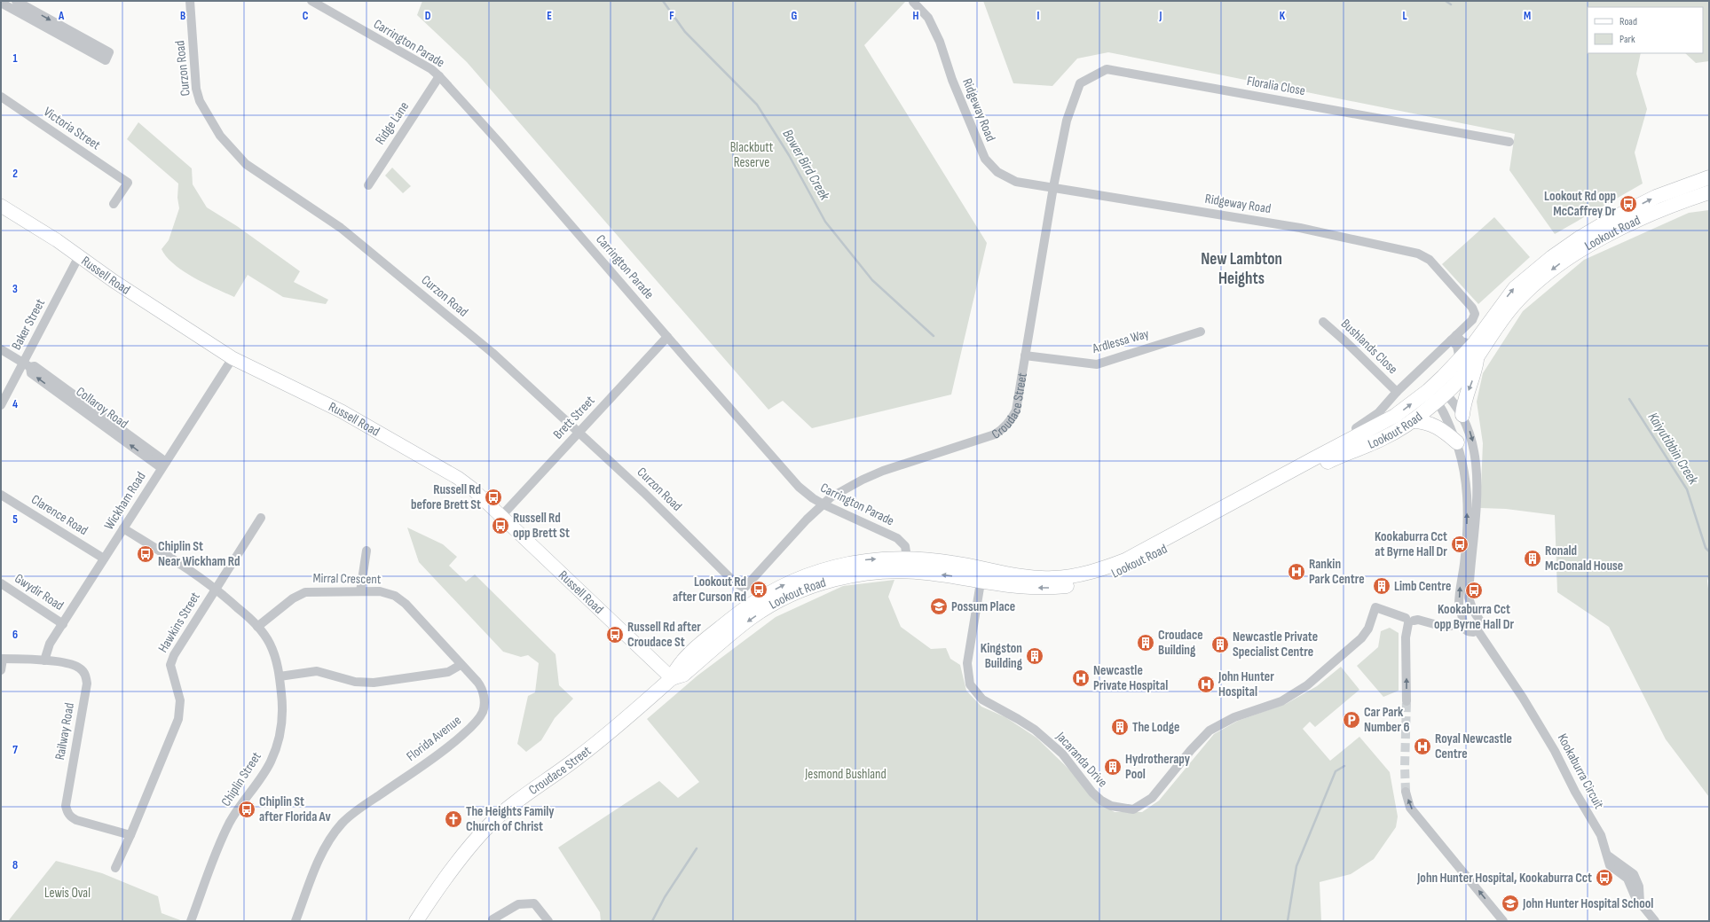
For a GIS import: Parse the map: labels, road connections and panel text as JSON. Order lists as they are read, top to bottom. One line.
{"streets":{"highway":["Lookout Road","Croudace Street"],"main road":["Russell Road"],"street":["Carrington Parade","Curzon Road","Floralia Close","Ridgeway Road","Ridge Lane","Victoria Street","Baker Street","Ardlessa Way","Bushlands Close","Collaroy Road","Brett Street","Wickham Road","Clarence Road","Mirral Crescent","Gwydir Road","Hawkins Street","Railway Road","Florida Avenue","Jacaranda Drive","Kookaburra Circuit","Chiplin Street"]},"crossings":[["Carrington Parade","Ridge Lane"],["Carrington Parade","Lookout Road"],["Carrington Parade","Croudace Street"],["Carrington Parade","Brett Street"],["Curzon Road","Croudace Street"],["Curzon Road","Brett Street"],["Floralia Close","Croudace Street"],["Ridgeway Road","Bushlands Close"],["Ridgeway Road","Croudace Street"],["Lookout Road","Russell Road"],["Lookout Road","Croudace Street"],["Lookout Road","Jacaranda Drive"],["Russell Road","Baker Street"],["Russell Road","Croudace Street"],["Russell Road","Brett Street"],["Russell Road","Wickham Road"],["Baker Street","Collaroy Road"],["Ardlessa Way","Croudace Street"],["Collaroy Road","Wickham Road"],["Wickham Road","Clarence Road"],["Wickham Road","Gwydir Road"],["Wickham Road","Railway Road"],["Wickham Road","Chiplin Street"],["Mirral Crescent","Florida Avenue"],["Mirral Crescent","Chiplin Street"],["Hawkins Street","Railway Road"],["Hawkins Street","Chiplin Street"]],"districts":["New Lambton Heights"],"water":["Bower Bird Creek","Kaiyutibbin Creek"],"parks":["Blackbutt Reserve","Jesmond Bushland","Lewis Oval"],"places":{"bus stop":["Lookout Rd opp McCaffrey Dr","Russell Rd before Brett St","Russell Rd opp Brett St","Kookaburra Cct at Byrne Hall Dr","Chiplin St Near Wickham Rd","Lookout Rd after Curson Rd","Kookaburra Cct opp Byrne Hall Dr","Russell Rd after Croudace St","Chiplin St after Florida Av","John Hunter Hospital, Kookaburra Cct"],"building":["Ronald McDonald House","Limb Centre","Croudace Building","Newcastle Private Specialist Centre","Kingston Building","The Lodge","Hydrotherapy Pool"],"hospital":["Rankin Park Centre","Newcastle Private Hospital","John Hunter Hospital","Royal Newcastle Centre"],"school or university":["Possum Place","John Hunter Hospital School"],"parking":["Car Park Number 6"],"church":["The Heights Family Church of Christ"]},"legend":["Road","Park"],"grid":{"columns":["A","B","C","D","E","F","G","H","I","J","K","L","M"],"rows":["1","2","3","4","5","6","7","8"]}}
